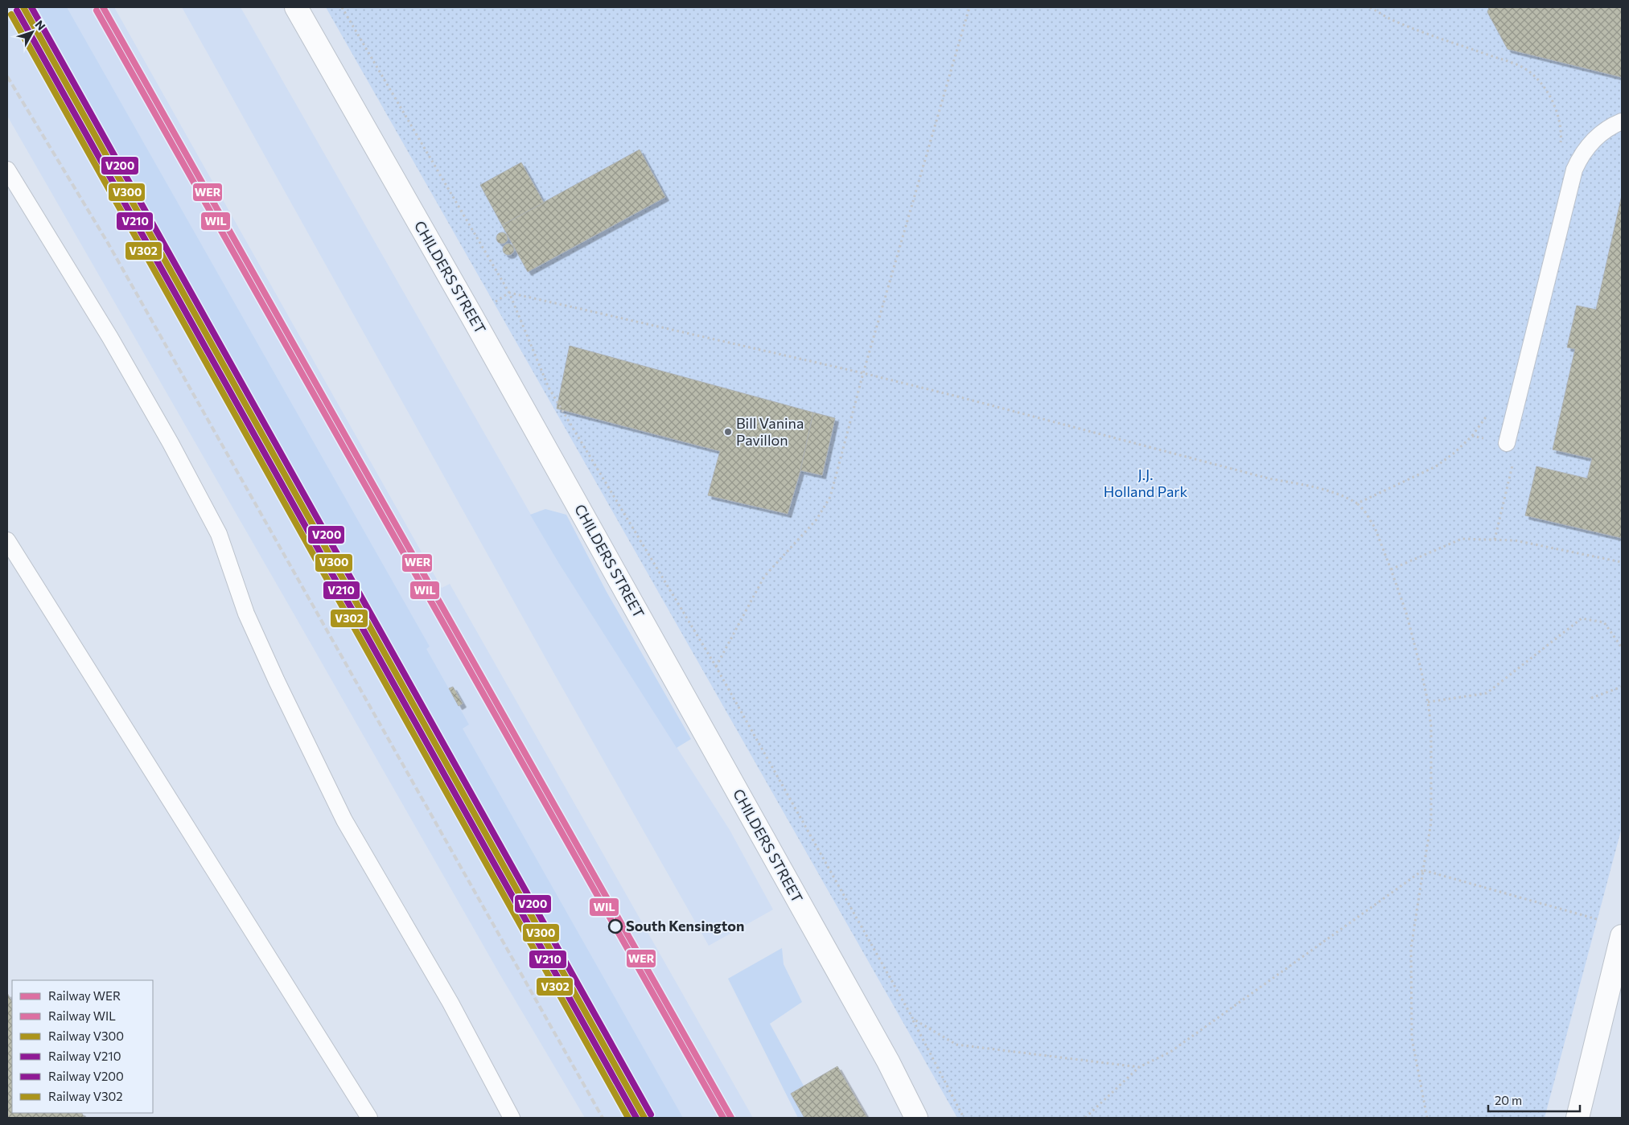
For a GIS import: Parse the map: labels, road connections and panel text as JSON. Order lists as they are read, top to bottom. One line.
{"streets":{"street":["CHILDERS STREET"]},"parks":["J.J. Holland Park"],"places":["Bill Vanina Pavillon","South Kensington"],"lines":["rail line WER","rail line V300","rail line V200","rail line WIL","rail line V210","rail line V302"],"legend":["Railway WER","Railway WIL","Railway V300","Railway V210","Railway V200","Railway V302"],"scale_bar":"20 m","north":"top right"}
